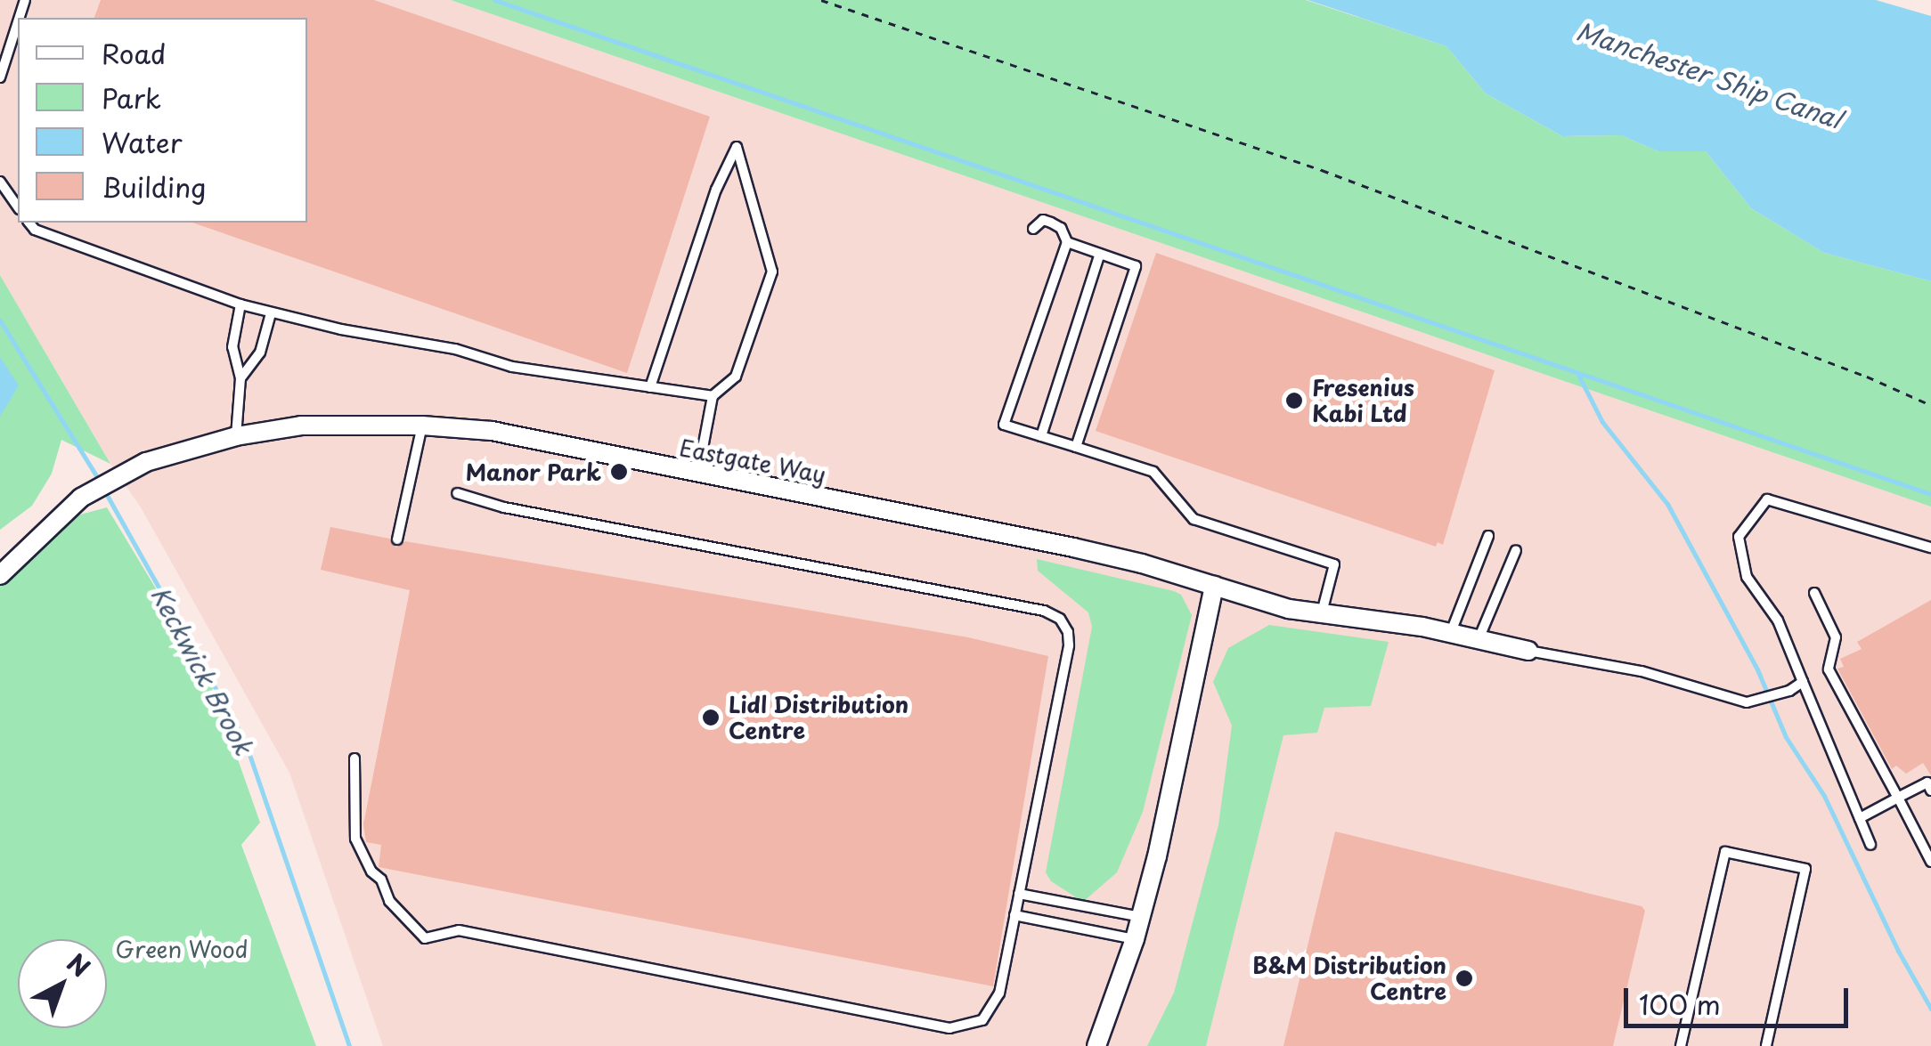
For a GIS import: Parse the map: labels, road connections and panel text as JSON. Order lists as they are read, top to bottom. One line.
{"streets":{"street":["Eastgate Way"]},"water":["Manchester Ship Canal","Keckwick Brook"],"parks":["Green Wood"],"places":["Fresenius Kabi Ltd","Manor Park","Lidl Distribution Centre","B&M Distribution Centre"],"legend":["Road","Park","Water","Building"],"scale_bar":"100 m","north":"top right"}
